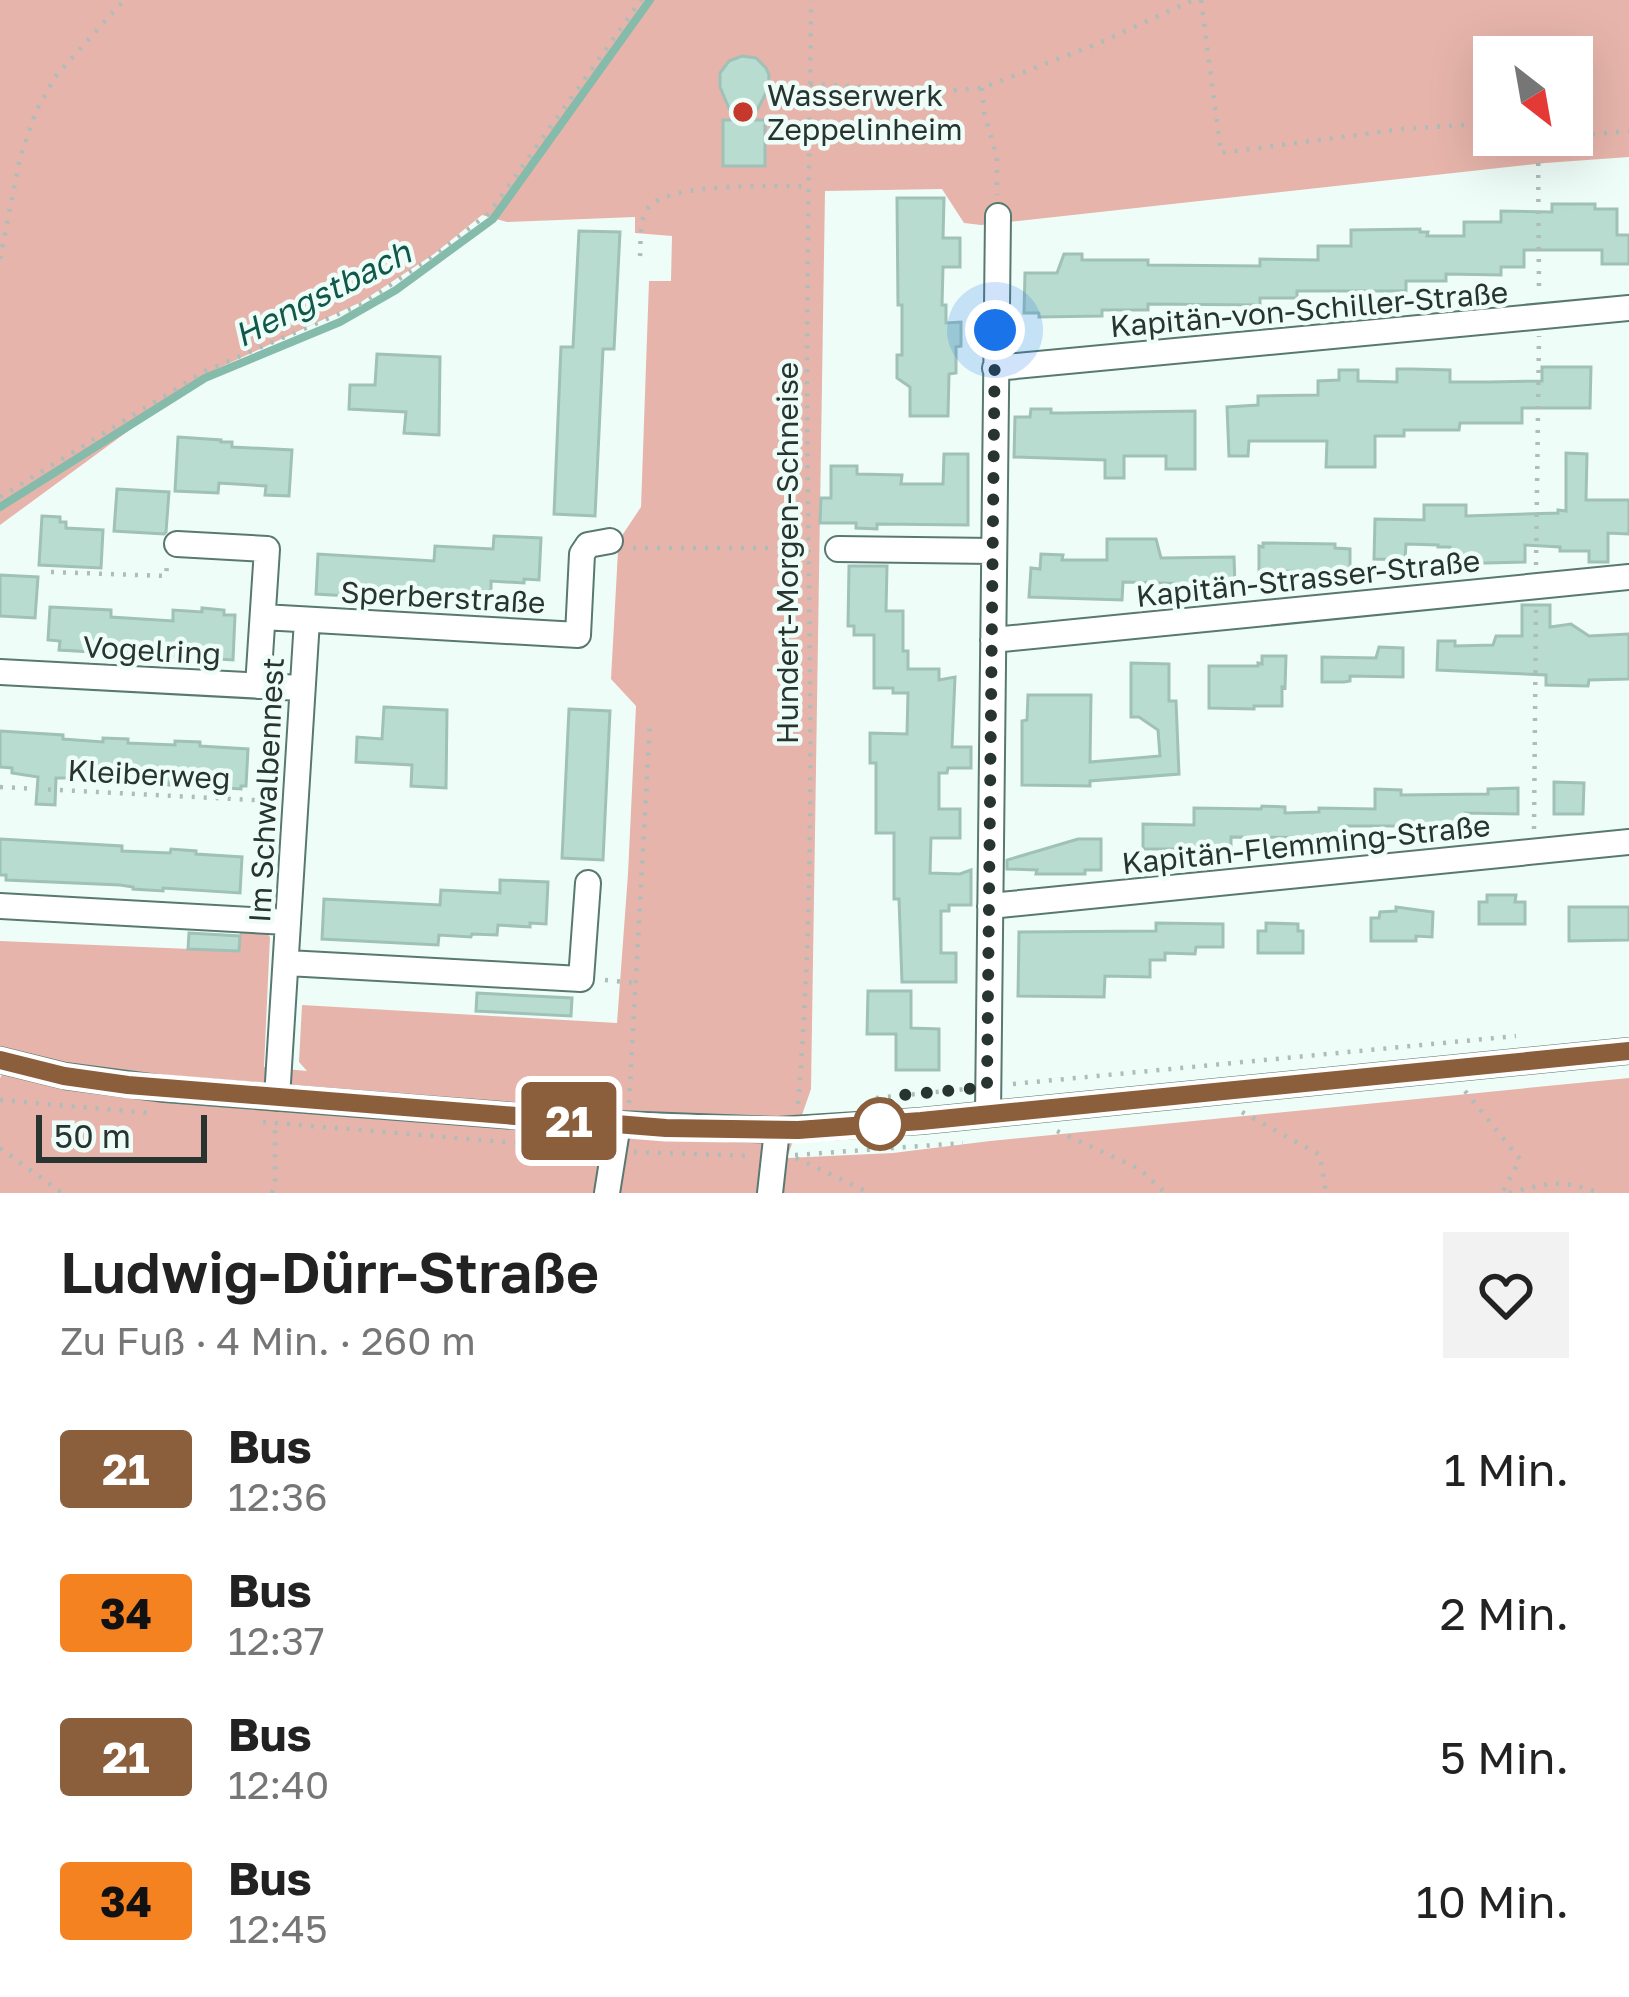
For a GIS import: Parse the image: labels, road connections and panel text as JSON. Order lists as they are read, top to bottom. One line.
{"streets":{"street":["Kapitän-von-Schiller-Straße","Kapitän-Strasser-Straße","Sperberstraße","Vogelring","Im Schwalbennest","Kapitän-Flemming-Straße"],"path":["Hundert-Morgen-Schneise","Kleiberweg"]},"crossings":[["Sperberstraße","Im Schwalbennest"],["Vogelring","Im Schwalbennest"],["Kleiberweg","Im Schwalbennest"]],"water":["Hengstbach"],"places":["Wasserwerk Zeppelinheim"],"lines":["bus line 21"],"scale_bar":"50 m","north":"bottom right","page":{"on_map":"21","scale":"50 m","heading":["Ludwig-Dürr-Straße","Zu Fuß · 4 Min. · 260 m"],"list":[{"mark":"21","name":"Bus","note":"12:36","value":"1 Min."},{"mark":"34","name":"Bus","note":"12:37","value":"2 Min."},{"mark":"21","name":"Bus","note":"12:40","value":"5 Min."},{"mark":"34","name":"Bus","note":"12:45","value":"10 Min."}]}}
